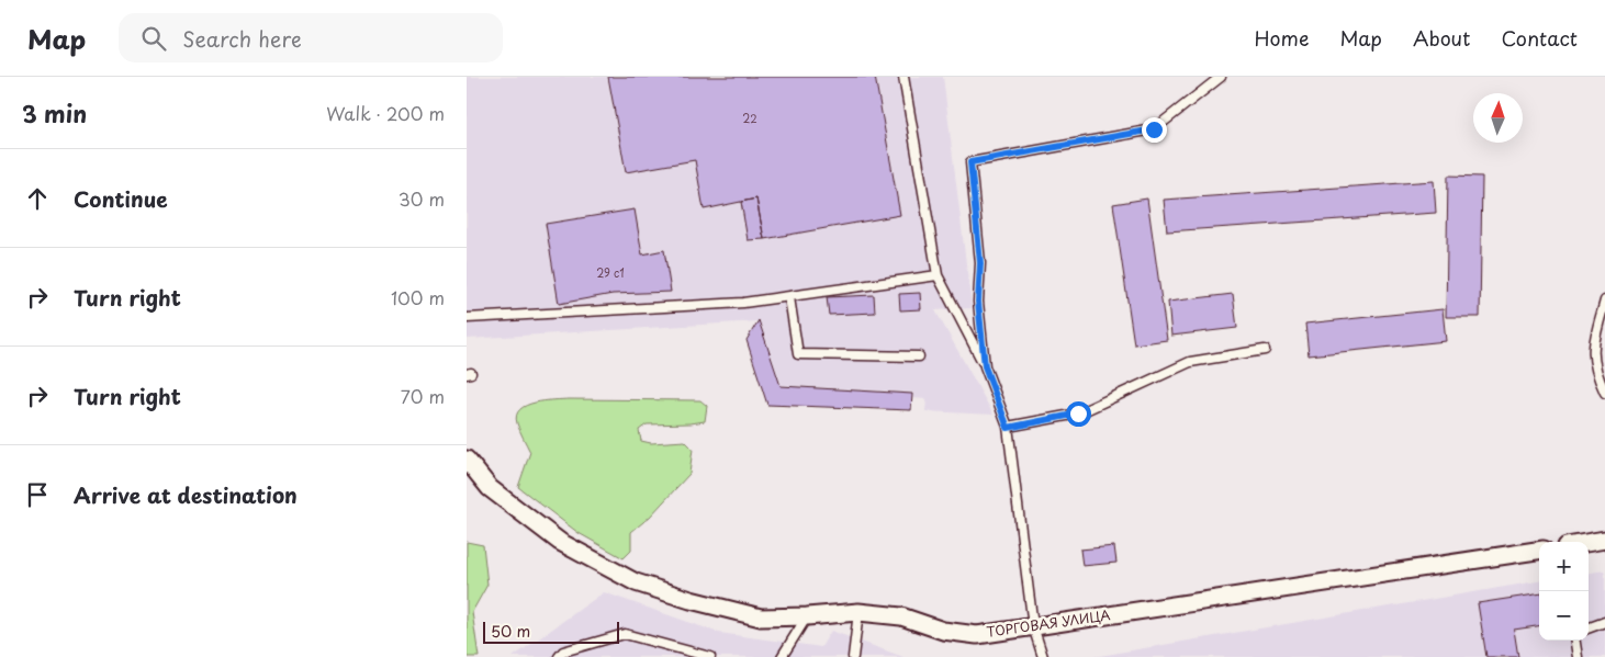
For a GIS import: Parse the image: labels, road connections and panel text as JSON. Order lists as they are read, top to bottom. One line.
{"streets":{"street":["ТОРГОВАЯ УЛИЦА"]},"house_numbers":["22","29 с1"],"scale_bar":"50 m","north":"top","page":{"header":"Map","search":"Search here","nav":["Home","Map","About","Contact"],"heading":["3 min","Walk · 200 m"],"list":[["Continue","30 m"],["Turn right","100 m"],["Turn right","70 m"],"Arrive at destination"],"map_buttons":["+","−"],"scale":"50 m"}}
